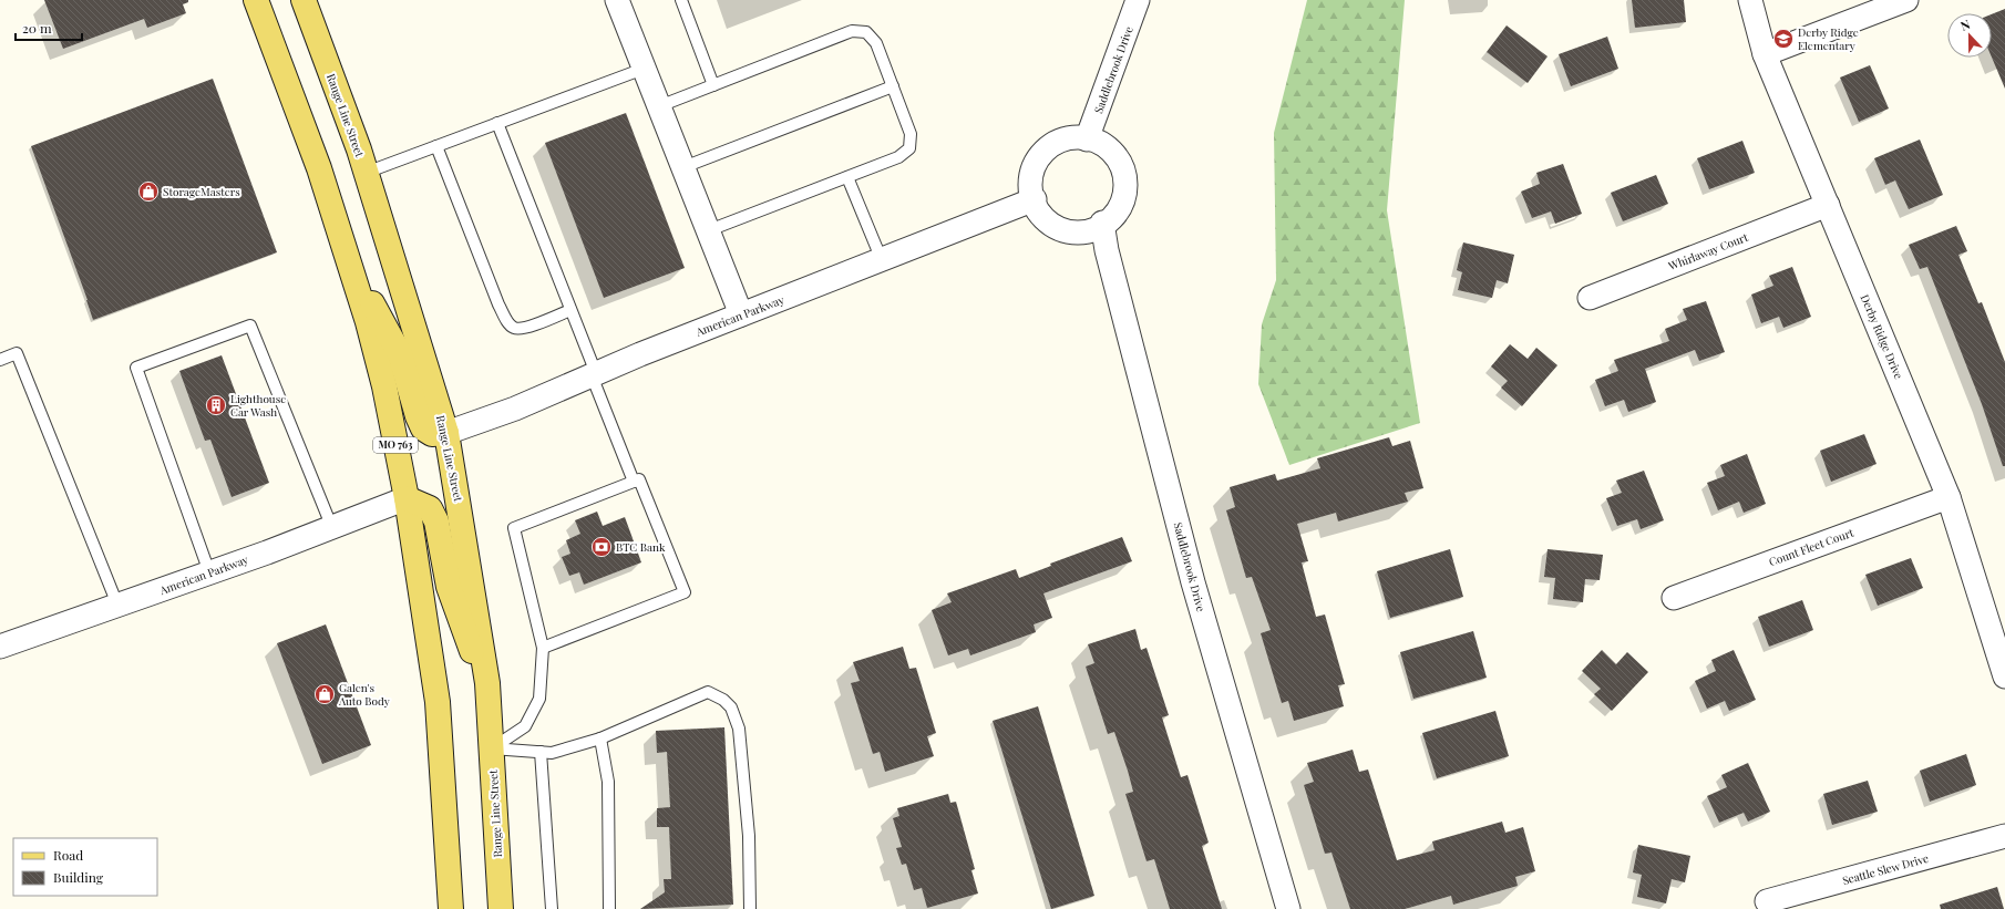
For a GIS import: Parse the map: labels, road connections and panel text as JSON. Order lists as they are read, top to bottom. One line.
{"streets":{"main road":["Range Line Street","MO 763"],"street":["Saddlebrook Drive","Whirlaway Court","American Parkway","Derby Ridge Drive","Count Fleet Court","Seattle Slew Drive"]},"crossings":[["Saddlebrook Drive","American Parkway"],["Range Line Street","American Parkway"],["Whirlaway Court","Derby Ridge Drive"],["American Parkway","MO 763"],["Derby Ridge Drive","Count Fleet Court"]],"places":{"school or university":["Derby Ridge Elementary"],"shop":["StorageMasters","Galen's Auto Body"],"building":["Lighthouse Car Wash"],"bank":["BTC Bank"]},"legend":["Road","Building"],"scale_bar":"20 m","north":"top"}
